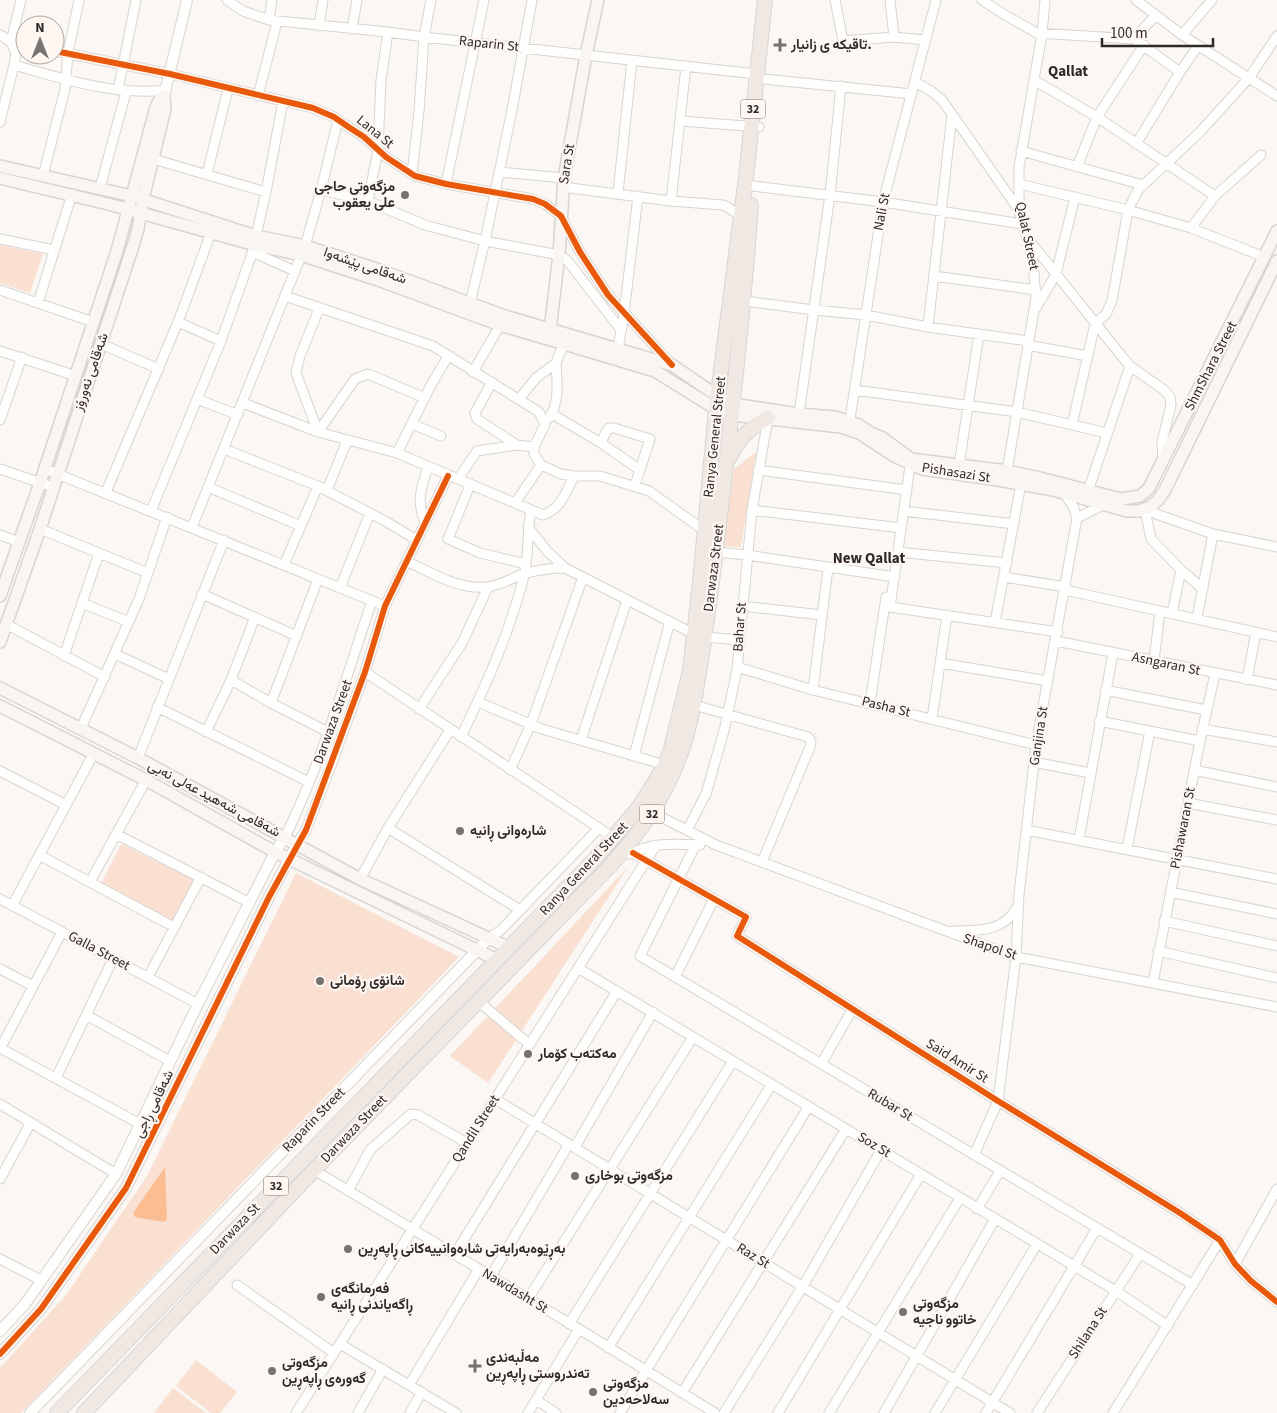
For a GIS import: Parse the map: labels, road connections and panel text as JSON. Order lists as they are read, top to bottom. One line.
{"streets":{"highway":["32","Ranya General Street","Darwaza Street","Darwaza St"],"main road":["Sara St","شەقامی پێشەوا","ShmShara Street","شەقامی نەورۆز","Pishasazi St","شەقامی شەهید عەلی نەبی"],"street":["Raparin St","Lana St","Nali St","Qalat Street","Bahar St","Asngaran St","Pasha St","Ganjina St","Pishawaran St","Shapol St","Galla Street","Said Amir St","شەقامی ڕاجی","Rubar St","Raparin Street","Qandil Street","Soz St","Raz St","Nawdasht St","Shilana St"]},"crossings":[["Raparin St","32"],["Raparin St","Sara St"],["Raparin St","Nali St"],["Raparin St","Ranya General Street"],["32","Ranya General Street"],["Lana St","Sara St"],["Lana St","شەقامی نەورۆز"],["Sara St","شەقامی پێشەوا"],["Nali St","Pishasazi St"],["Qalat Street","Pishasazi St"],["شەقامی پێشەوا","شەقامی نەورۆز"],["شەقامی پێشەوا","Ranya General Street"],["شەقامی پێشەوا","Pishasazi St"],["ShmShara Street","Pishasazi St"],["Ranya General Street","Pishasazi St"],["Ranya General Street","Darwaza Street"],["Ranya General Street","شەقامی شەهید عەلی نەبی"],["Ranya General Street","Darwaza St"],["Pishasazi St","Darwaza Street"],["Pishasazi St","Bahar St"],["Darwaza Street","شەقامی شەهید عەلی نەبی"],["Darwaza Street","شەقامی ڕاجی"],["Darwaza Street","Nawdasht St"],["Bahar St","Pasha St"],["Asngaran St","Ganjina St"],["Asngaran St","Pishawaran St"],["Pasha St","Ganjina St"],["Ganjina St","Shapol St"],["Ganjina St","Said Amir St"],["Ganjina St","Rubar St"],["شەقامی شەهید عەلی نەبی","شەقامی ڕاجی"],["شەقامی شەهید عەلی نەبی","Raparin Street"],["شەقامی شەهید عەلی نەبی","Darwaza St"],["Pishawaran St","Shapol St"],["Galla Street","شەقامی ڕاجی"],["Said Amir St","Rubar St"],["Said Amir St","Qandil Street"],["Rubar St","Shilana St"],["Qandil Street","Soz St"],["Qandil Street","Raz St"],["Qandil Street","Nawdasht St"],["Soz St","Shilana St"]],"districts":["Qallat","New Qallat"],"places":{"health":["تاقيكه ى زانيار.","مەڵبەندی تەندروستی ڕاپەڕین"],"other":["مزگەوتی حاجی علی یعقوب","شارەوانی ڕانیە","شانۆی ڕۆمانی","مەکتەب کۆمار","مزگەوتی بوخاری","بەڕێوەبەرایەتی شارەوانییەکانی ڕاپەڕین","فەرمانگەی ڕاگەیاندنی ڕانیە","مزگەوتی خاتوو ناجیە","مزگەوتی گەورەی ڕاپەڕین","مزگەوتی سەلاحەدین"]},"scale_bar":"100 m","north":"top"}
